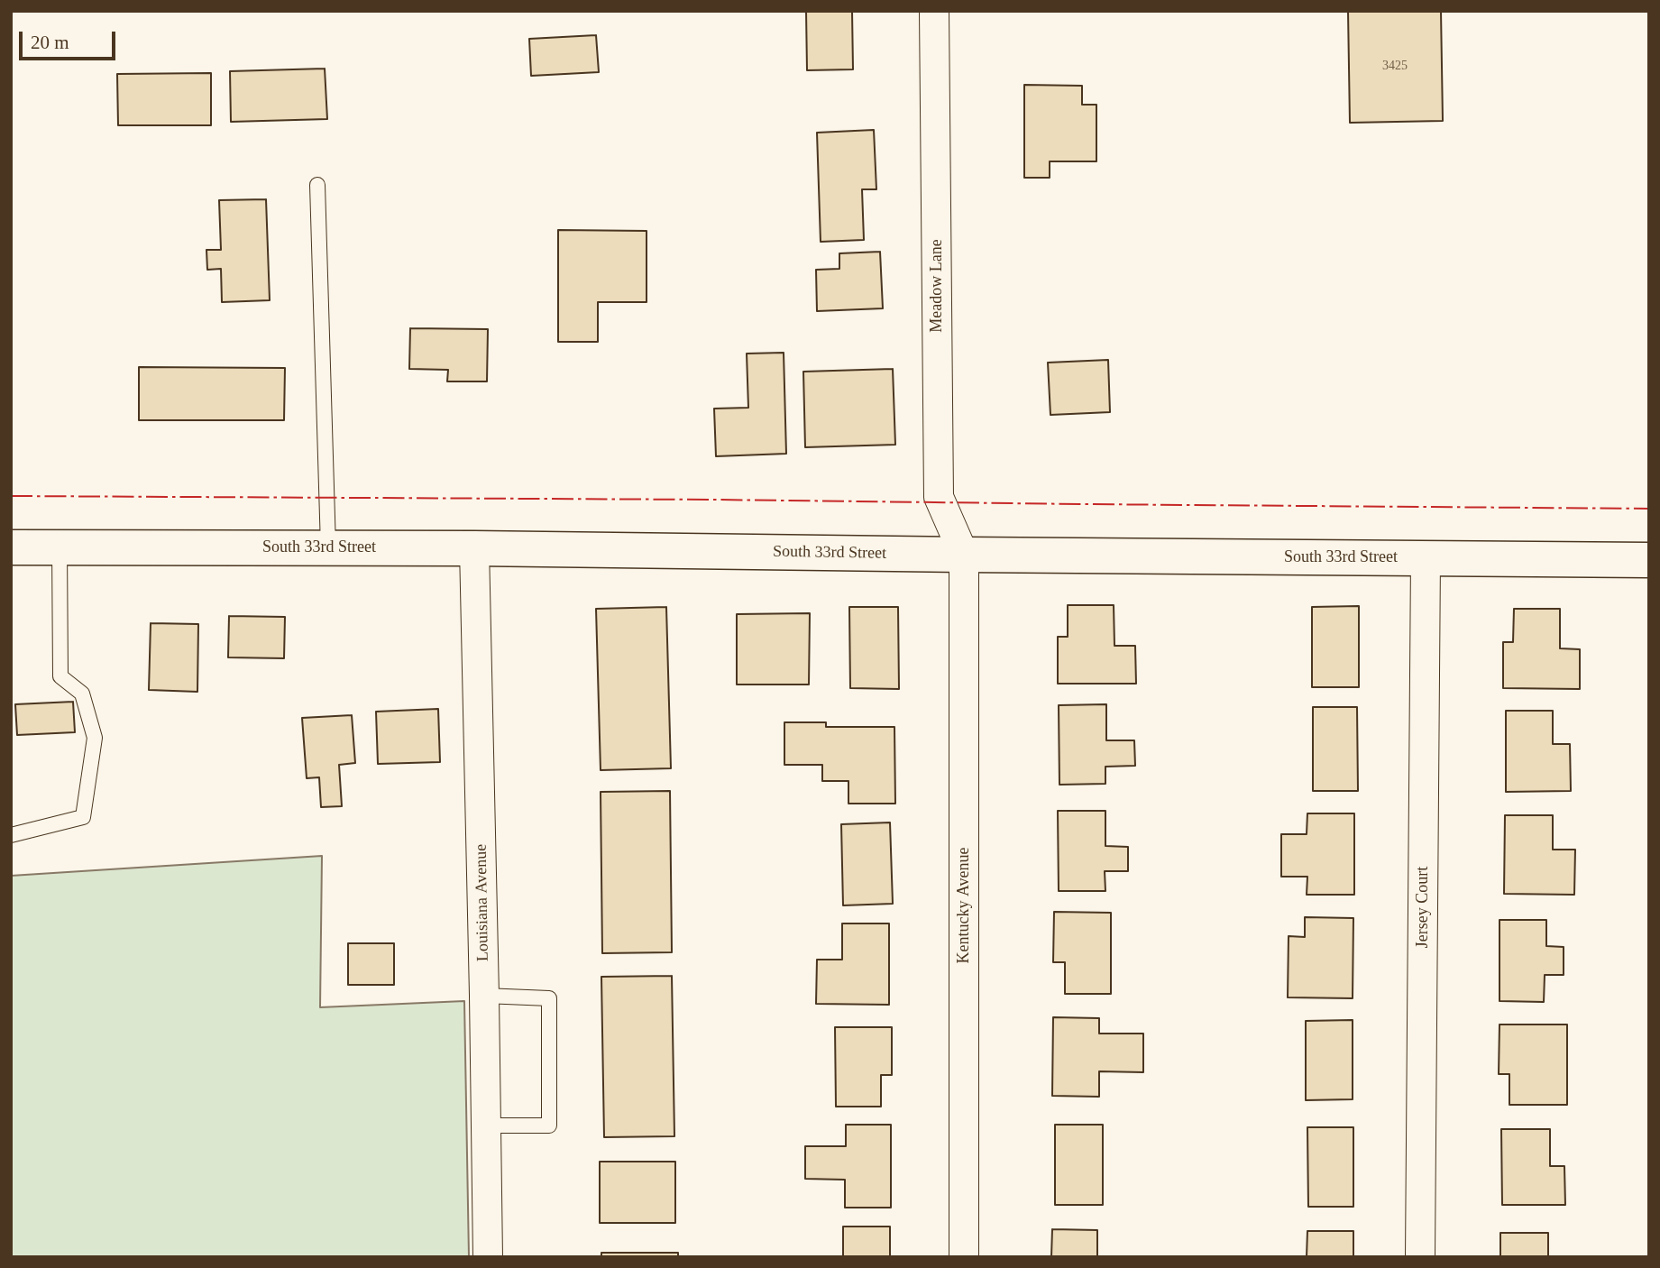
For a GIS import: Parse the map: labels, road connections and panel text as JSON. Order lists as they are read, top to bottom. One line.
{"streets":{"street":["Meadow Lane","South 33rd Street","Louisiana Avenue","Kentucky Avenue","Jersey Court"]},"crossings":[["Meadow Lane","South 33rd Street"],["Meadow Lane","Kentucky Avenue"],["South 33rd Street","Louisiana Avenue"],["South 33rd Street","Kentucky Avenue"],["South 33rd Street","Jersey Court"]],"house_numbers":["3425"],"scale_bar":"20 m"}
